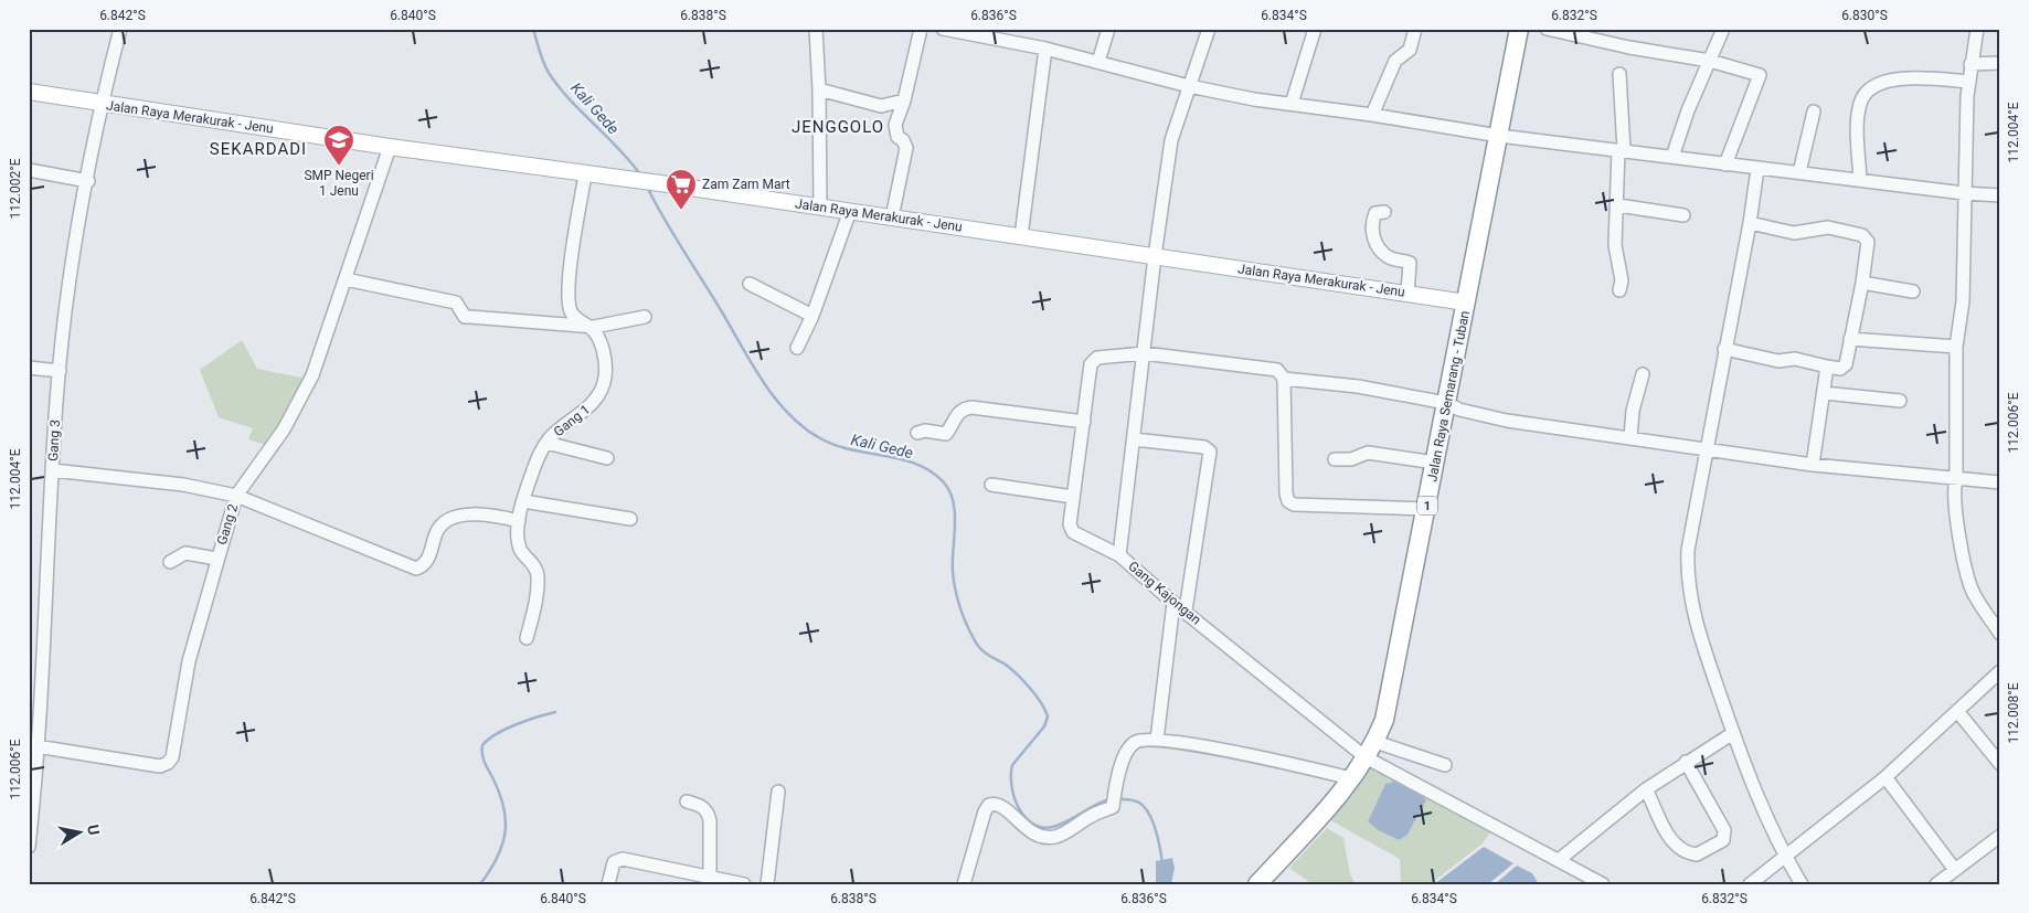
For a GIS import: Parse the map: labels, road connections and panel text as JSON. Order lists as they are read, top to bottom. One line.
{"streets":{"highway":["Jalan Raya Semarang - Tuban","1"],"main road":["Jalan Raya Merakurak - Jenu"],"street":["Gang 1","Gang 3","Gang 2","Gang Kajongan"]},"crossings":[["Jalan Raya Merakurak - Jenu","Jalan Raya Semarang - Tuban"],["Jalan Raya Merakurak - Jenu","Gang 1"],["Jalan Raya Merakurak - Jenu","Gang 3"],["Jalan Raya Merakurak - Jenu","Gang 2"],["Jalan Raya Merakurak - Jenu","Gang Kajongan"],["Jalan Raya Semarang - Tuban","Gang Kajongan"],["Gang 3","Gang 2"]],"districts":["JENGGOLO","SEKARDADI"],"water":["Kali Gede"],"places":{"school or university":["SMP Negeri 1 Jenu"],"supermarket":["Zam Zam Mart"]},"north":"right","coordinates":["6.842°S","6.840°S","6.838°S","6.836°S","6.834°S","6.832°S","6.830°S","112.004°E","112.002°E","112.006°E","112.008°E"]}
